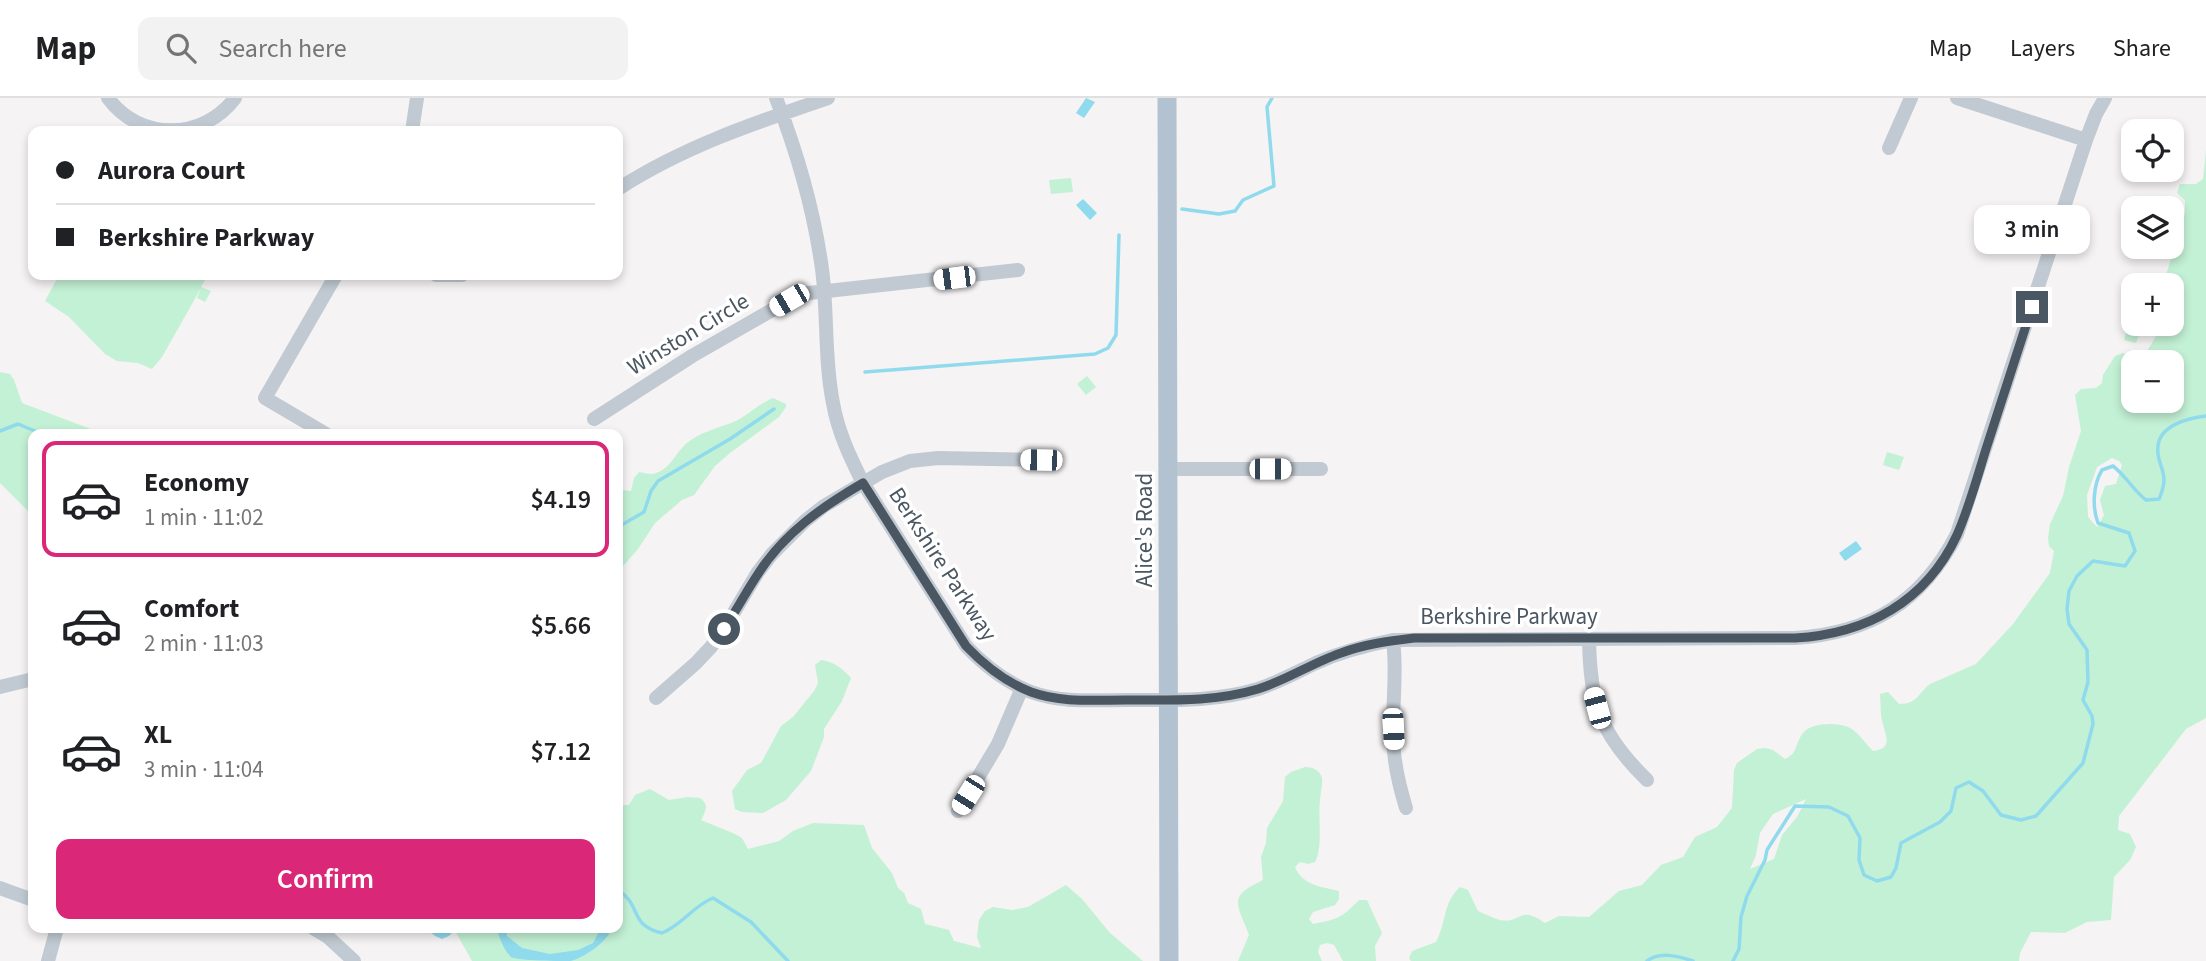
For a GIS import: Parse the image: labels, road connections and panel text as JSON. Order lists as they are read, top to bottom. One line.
{"streets":{"main road":["Alice's Road"],"street":["Winston Circle","Berkshire Parkway"]},"crossings":[["Winston Circle","Berkshire Parkway"],["Alice's Road","Berkshire Parkway"]],"page":{"header":"Map","search":"Search here","nav":["Map","Layers","Share"],"map_buttons":["+","−"],"banner":["Aurora Court","Berkshire Parkway"],"bubble":"3 min","list":[{"name":"Economy","note":"1 min · 11:02","value":"$4.19"},{"name":"Comfort","note":"2 min · 11:03","value":"$5.66"},{"name":"XL","note":"3 min · 11:04","value":"$7.12"}],"buttons":"Confirm"}}
